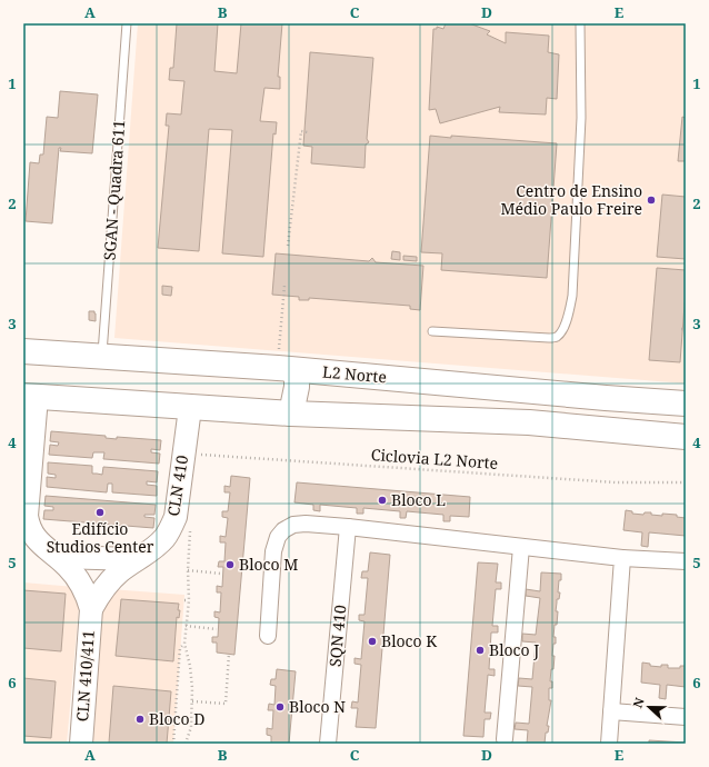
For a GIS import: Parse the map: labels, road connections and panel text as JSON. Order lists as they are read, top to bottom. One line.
{"streets":{"main road":["L2 Norte"],"street":["CLN 410","SQN 410","CLN 410/411"],"lane":["SGAN - Quadra 611"],"path":["Ciclovia L2 Norte"]},"crossings":[["SGAN - Quadra 611","L2 Norte"],["CLN 410","CLN 410/411"]],"places":["Centro de Ensino Médio Paulo Freire","Bloco L","Edifício Studios Center","Bloco M","Bloco K","Bloco J","Bloco N","Bloco D"],"north":"left","grid":{"columns":["A","B","C","D","E"],"rows":["1","2","3","4","5","6"]}}
